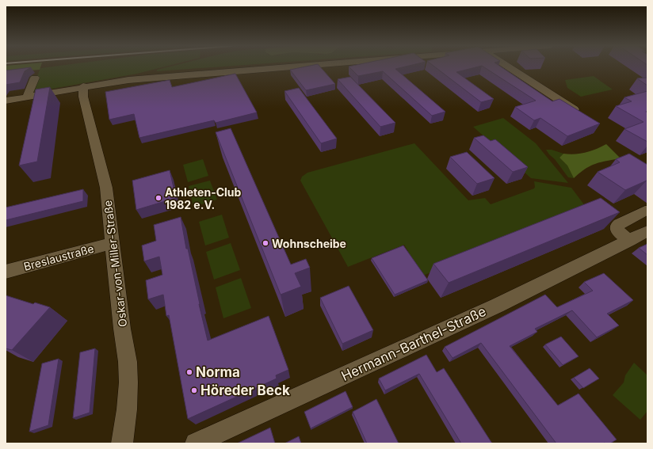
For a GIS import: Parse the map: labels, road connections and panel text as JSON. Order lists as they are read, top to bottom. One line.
{"streets":{"street":["Breslaustraße","Oskar-von-Miller-Straße","Hermann-Barthel-Straße"]},"crossings":[["Breslaustraße","Oskar-von-Miller-Straße"]],"places":["Athleten-Club 1982 e.V.","Wohnscheibe","Norma","Höreder Beck"]}
